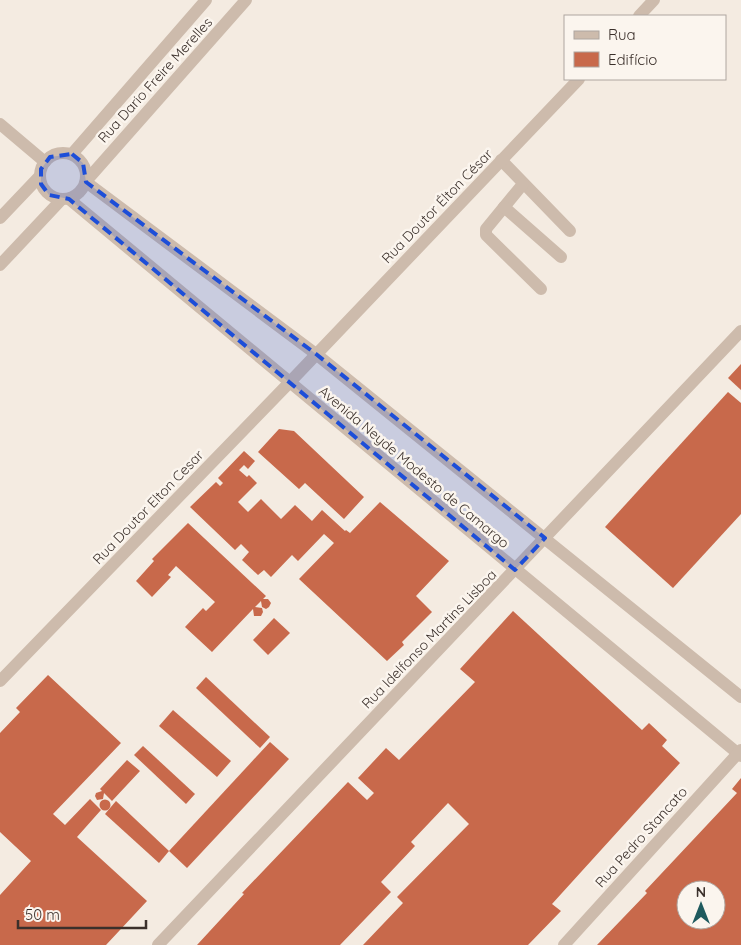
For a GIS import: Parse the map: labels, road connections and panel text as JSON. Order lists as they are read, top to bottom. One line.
{"streets":{"street":["Rua Dario Freire Merelles","Rua Doutor Élton César","Avenida Neyde Modesto de Camargo","Rua Doutor Elton Cesar","Rua Idelfonso Martins Lisboa","Rua Pedro Stancato"]},"crossings":[["Rua Dario Freire Merelles","Avenida Neyde Modesto de Camargo"],["Rua Doutor Élton César","Avenida Neyde Modesto de Camargo"],["Rua Doutor Élton César","Rua Doutor Elton Cesar"],["Avenida Neyde Modesto de Camargo","Rua Doutor Elton Cesar"],["Avenida Neyde Modesto de Camargo","Rua Idelfonso Martins Lisboa"],["Avenida Neyde Modesto de Camargo","Rua Pedro Stancato"]],"legend":["Rua","Edifício"],"scale_bar":"50 m","north":"top"}
